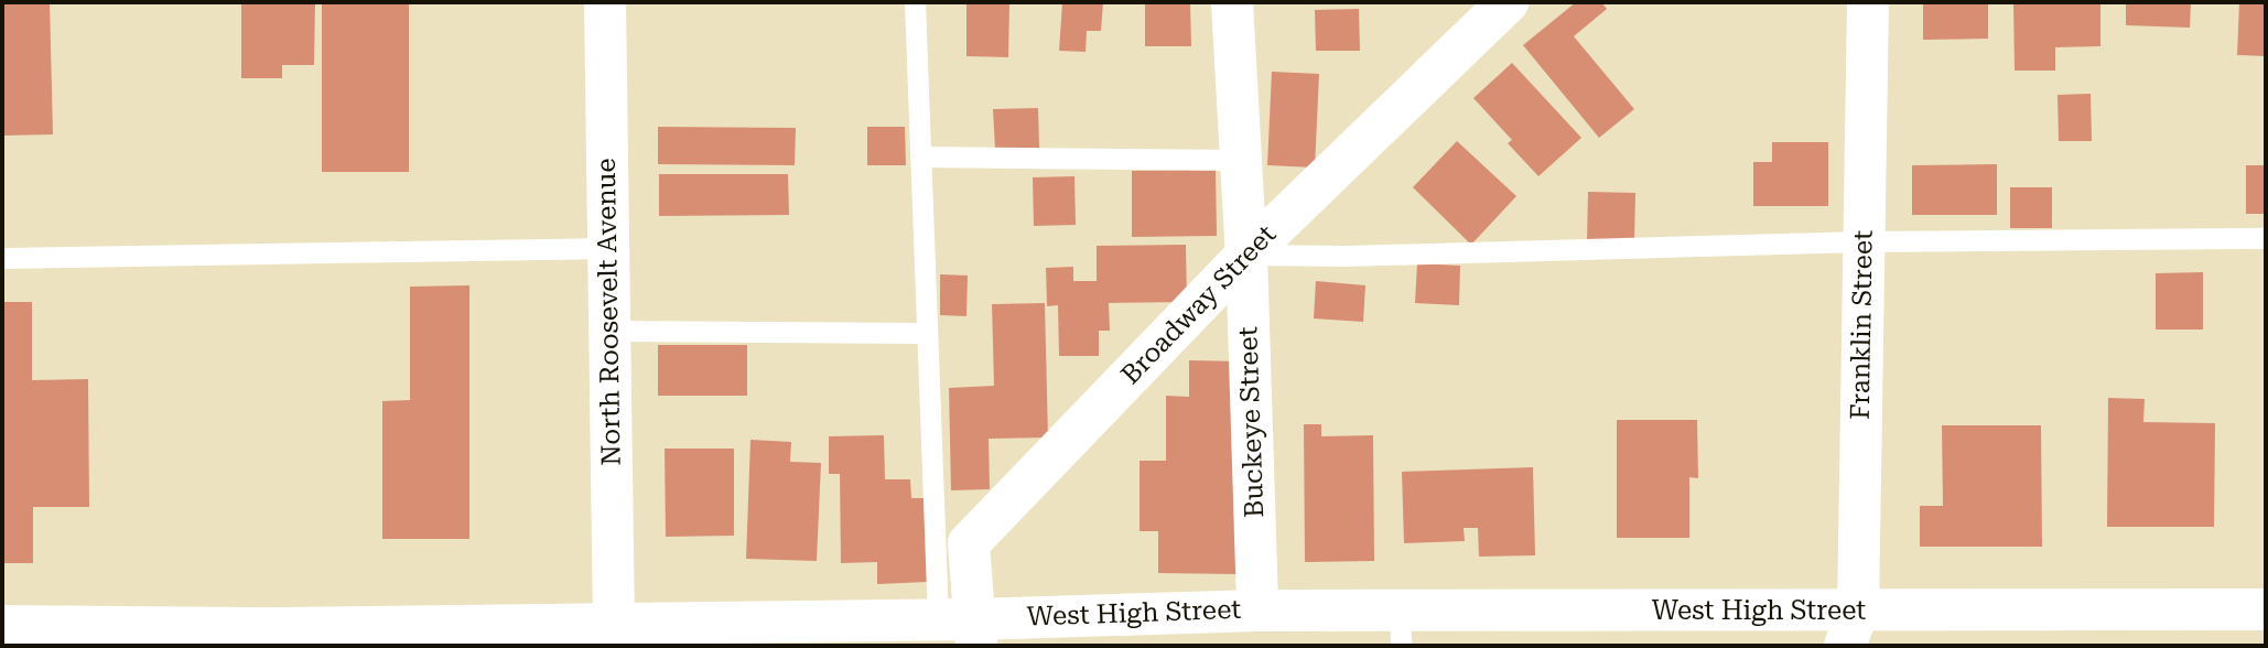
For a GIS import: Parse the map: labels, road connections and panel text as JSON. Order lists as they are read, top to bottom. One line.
{"streets":{"street":["Broadway Street","North Roosevelt Avenue","Franklin Street","Buckeye Street","West High Street"]},"crossings":[["Broadway Street","Buckeye Street"],["Broadway Street","West High Street"],["North Roosevelt Avenue","West High Street"],["Franklin Street","West High Street"],["Buckeye Street","West High Street"]]}
